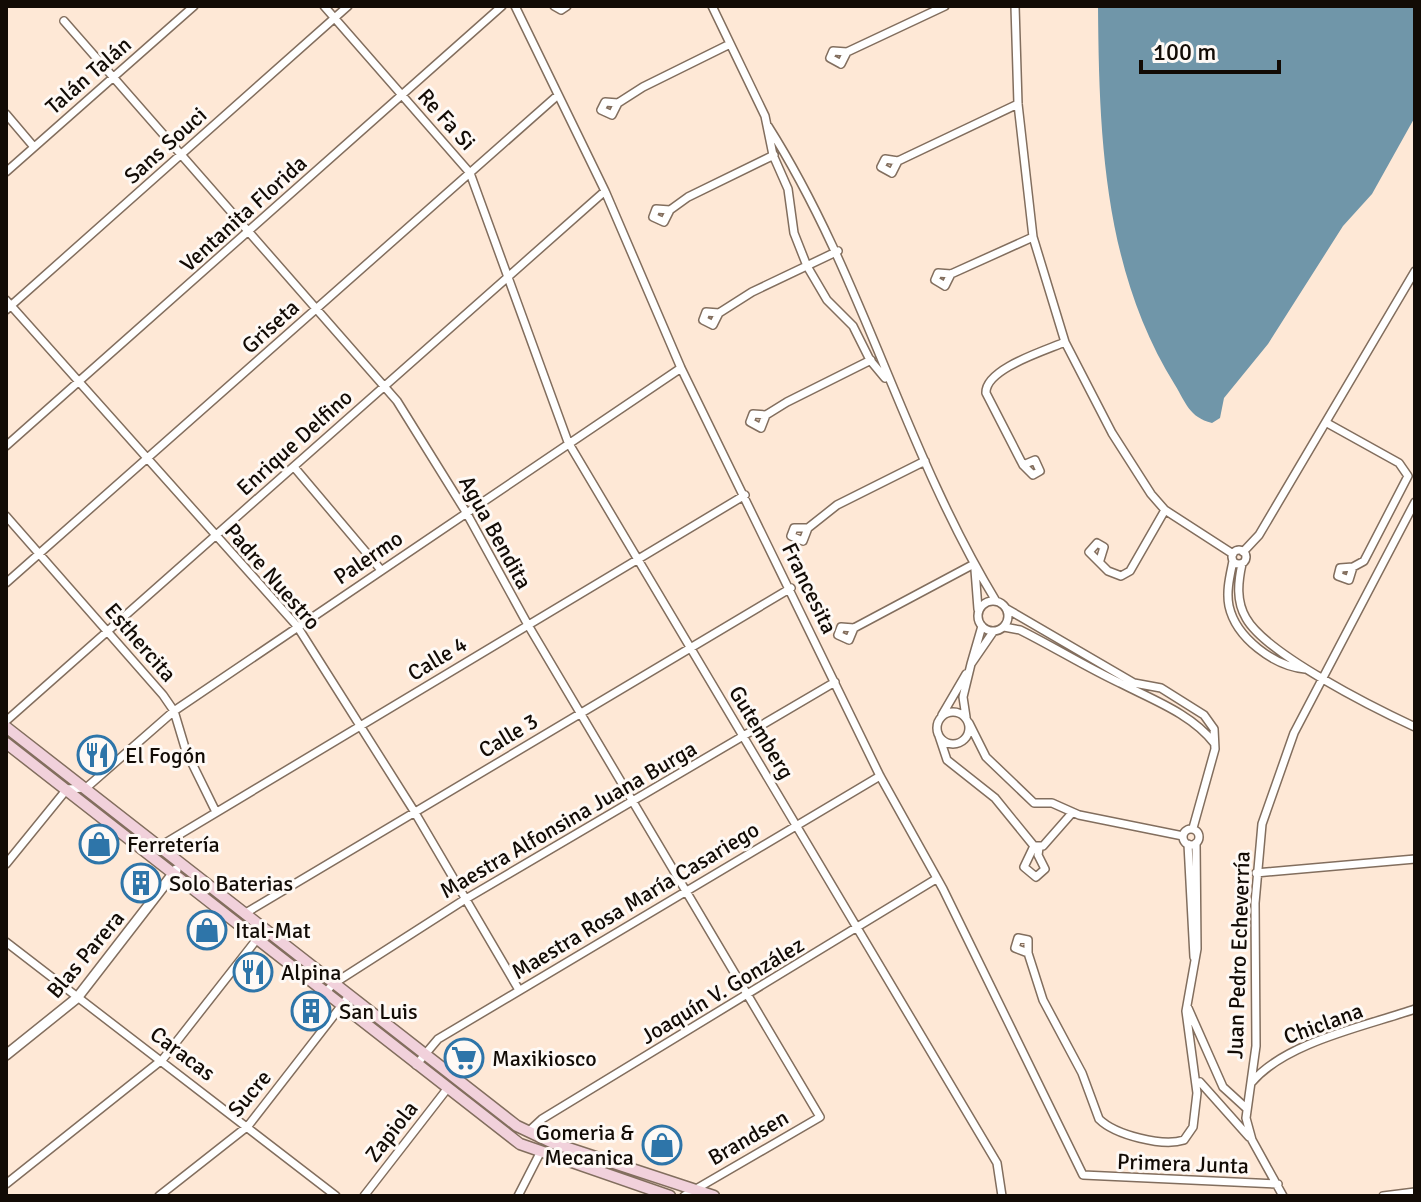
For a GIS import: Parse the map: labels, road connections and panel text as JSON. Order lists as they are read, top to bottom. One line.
{"streets":{"street":["Talán Talán","Re Fa Si","Sans Souci","Ventanita Florida","Griseta","Enrique Delfino","Agua Bendita","Palermo","Padre Nuestro","Francesita","Esthercita","Calle 4","Gutemberg","Calle 3","Maestra Alfonsina Juana Burga","Maestra Rosa María Casariego","Blas Parera","Juan Pedro Echeverría","Joaquín V. González","Chiclana","Caracas","Sucre","Zapiola","Brandsen","Primera Junta"]},"crossings":[["Talán Talán","Agua Bendita"],["Re Fa Si","Sans Souci"],["Re Fa Si","Ventanita Florida"],["Re Fa Si","Griseta"],["Re Fa Si","Enrique Delfino"],["Re Fa Si","Gutemberg"],["Sans Souci","Agua Bendita"],["Sans Souci","Padre Nuestro"],["Ventanita Florida","Agua Bendita"],["Ventanita Florida","Padre Nuestro"],["Griseta","Agua Bendita"],["Griseta","Padre Nuestro"],["Griseta","Francesita"],["Griseta","Esthercita"],["Enrique Delfino","Agua Bendita"],["Enrique Delfino","Padre Nuestro"],["Enrique Delfino","Francesita"],["Enrique Delfino","Esthercita"],["Enrique Delfino","Gutemberg"],["Agua Bendita","Palermo"],["Agua Bendita","Calle 4"],["Agua Bendita","Calle 3"],["Agua Bendita","Maestra Alfonsina Juana Burga"],["Agua Bendita","Maestra Rosa María Casariego"],["Agua Bendita","Joaquín V. González"],["Agua Bendita","Brandsen"],["Palermo","Padre Nuestro"],["Palermo","Francesita"],["Palermo","Esthercita"],["Palermo","Gutemberg"],["Padre Nuestro","Calle 4"],["Padre Nuestro","Calle 3"],["Padre Nuestro","Maestra Alfonsina Juana Burga"],["Padre Nuestro","Maestra Rosa María Casariego"],["Francesita","Calle 4"],["Francesita","Calle 3"],["Francesita","Maestra Alfonsina Juana Burga"],["Francesita","Maestra Rosa María Casariego"],["Francesita","Joaquín V. González"],["Francesita","Primera Junta"],["Esthercita","Calle 4"],["Calle 4","Gutemberg"],["Gutemberg","Calle 3"],["Gutemberg","Maestra Alfonsina Juana Burga"],["Gutemberg","Maestra Rosa María Casariego"],["Gutemberg","Joaquín V. González"],["Blas Parera","Caracas"],["Juan Pedro Echeverría","Chiclana"],["Juan Pedro Echeverría","Primera Junta"],["Caracas","Sucre"]],"places":{"restaurant":["El Fogón","Alpina"],"shop":["Ferretería","Ital-Mat","Gomeria & Mecanica"],"building":["Solo Baterias","San Luis"],"supermarket":["Maxikiosco"]},"scale_bar":"100 m"}
